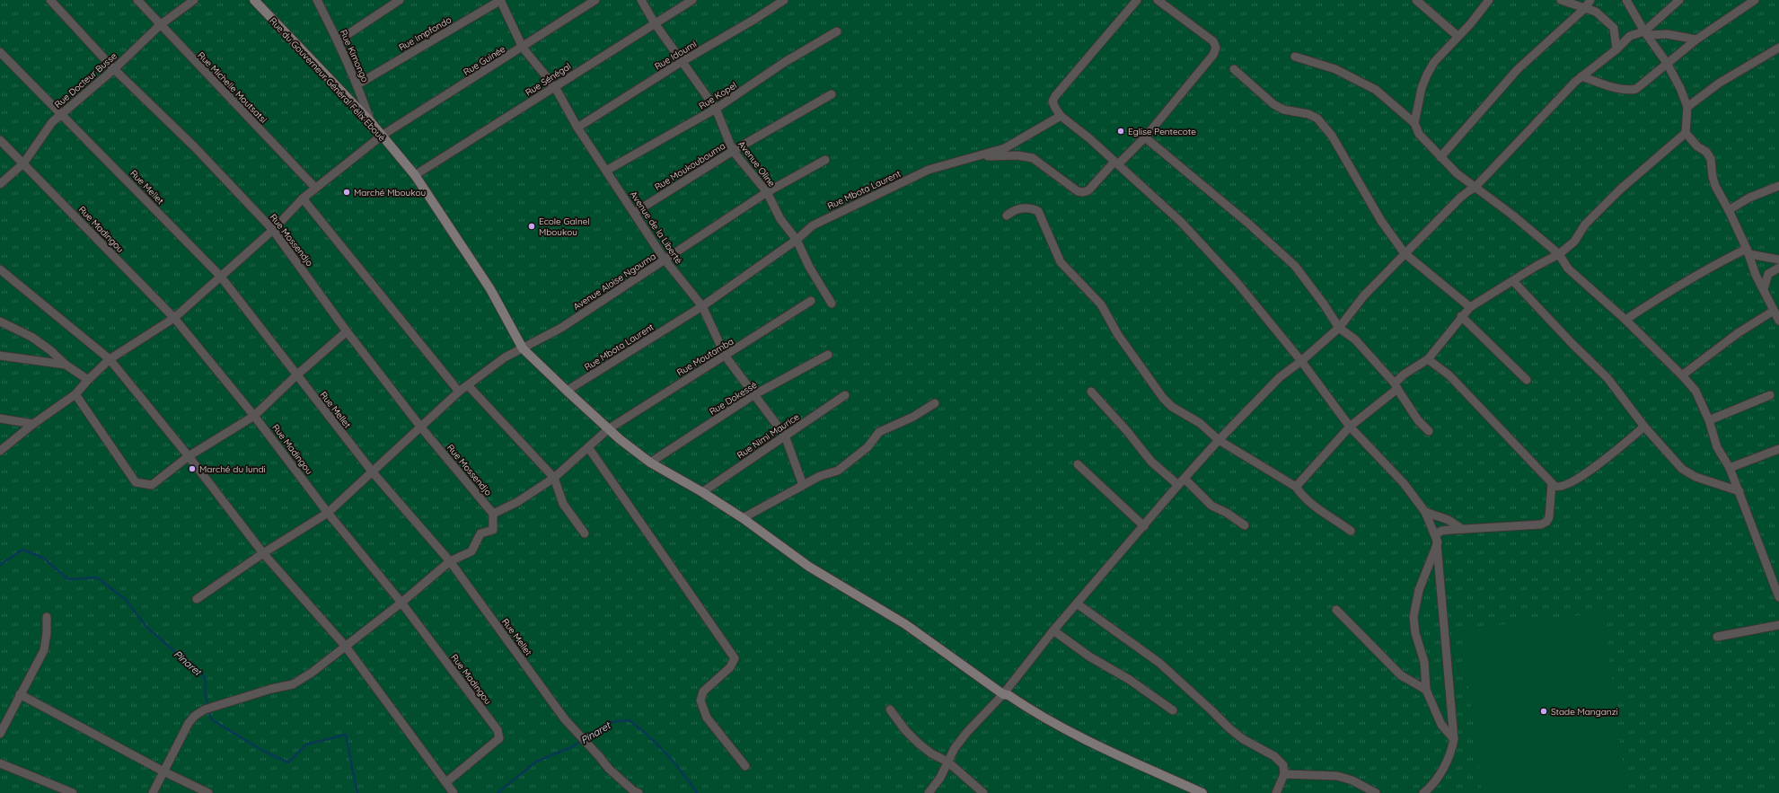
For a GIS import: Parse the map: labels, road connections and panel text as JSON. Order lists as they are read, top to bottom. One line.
{"streets":{"main road":["Rue du Gouverneur Général Félix Eboué"],"street":["Rue Impfondo","Rue Idoumi","Rue Kimongo","Rue Guinée","Rue Sénégal","Rue Docteur Busse","Rue Michelle Moutsatsi","Rue Kopel","Avenue Oline","Rue Moukoubouma","Rue Mellet","Rue Mbota Laurent","Avenue de la Liberté","Rue Madingou","Rue Mossendjo","Avenue Aloise Ngouma","Rue Moutamba","Rue Dokessé","Rue Nimi Maurice"]},"crossings":[["Rue Impfondo","Rue Kimongo"],["Rue Impfondo","Avenue de la Liberté"],["Rue Idoumi","Avenue Oline"],["Rue Idoumi","Avenue de la Liberté"],["Rue Kimongo","Rue du Gouverneur Général Félix Eboué"],["Rue Guinée","Rue du Gouverneur Général Félix Eboué"],["Rue Guinée","Rue Michelle Moutsatsi"],["Rue Guinée","Rue Mellet"],["Rue Guinée","Avenue de la Liberté"],["Rue Guinée","Rue Madingou"],["Rue Guinée","Rue Mossendjo"],["Rue du Gouverneur Général Félix Eboué","Rue Sénégal"],["Rue du Gouverneur Général Félix Eboué","Rue Mbota Laurent"],["Rue du Gouverneur Général Félix Eboué","Avenue Aloise Ngouma"],["Rue du Gouverneur Général Félix Eboué","Rue Moutamba"],["Rue du Gouverneur Général Félix Eboué","Rue Dokessé"],["Rue du Gouverneur Général Félix Eboué","Rue Nimi Maurice"],["Rue Sénégal","Avenue Oline"],["Rue Sénégal","Avenue de la Liberté"],["Rue Docteur Busse","Rue Michelle Moutsatsi"],["Rue Docteur Busse","Rue Mellet"],["Rue Docteur Busse","Rue Madingou"],["Rue Docteur Busse","Rue Mossendjo"],["Rue Kopel","Avenue Oline"],["Rue Kopel","Avenue de la Liberté"],["Avenue Oline","Rue Moukoubouma"],["Avenue Oline","Rue Mbota Laurent"],["Avenue Oline","Avenue Aloise Ngouma"],["Rue Moukoubouma","Avenue de la Liberté"],["Rue Mellet","Avenue Aloise Ngouma"],["Rue Mbota Laurent","Avenue de la Liberté"],["Avenue de la Liberté","Avenue Aloise Ngouma"],["Avenue de la Liberté","Rue Moutamba"],["Avenue de la Liberté","Rue Dokessé"],["Avenue de la Liberté","Rue Nimi Maurice"],["Rue Madingou","Avenue Aloise Ngouma"],["Rue Mossendjo","Avenue Aloise Ngouma"],["Rue Mossendjo","Rue Moutamba"]],"water":["Pinaret"],"places":["Eglise Pentecote","Marché Mboukou","Ecole Galnel Mboukou","Marché du lundi","Stade Manganzi"]}
